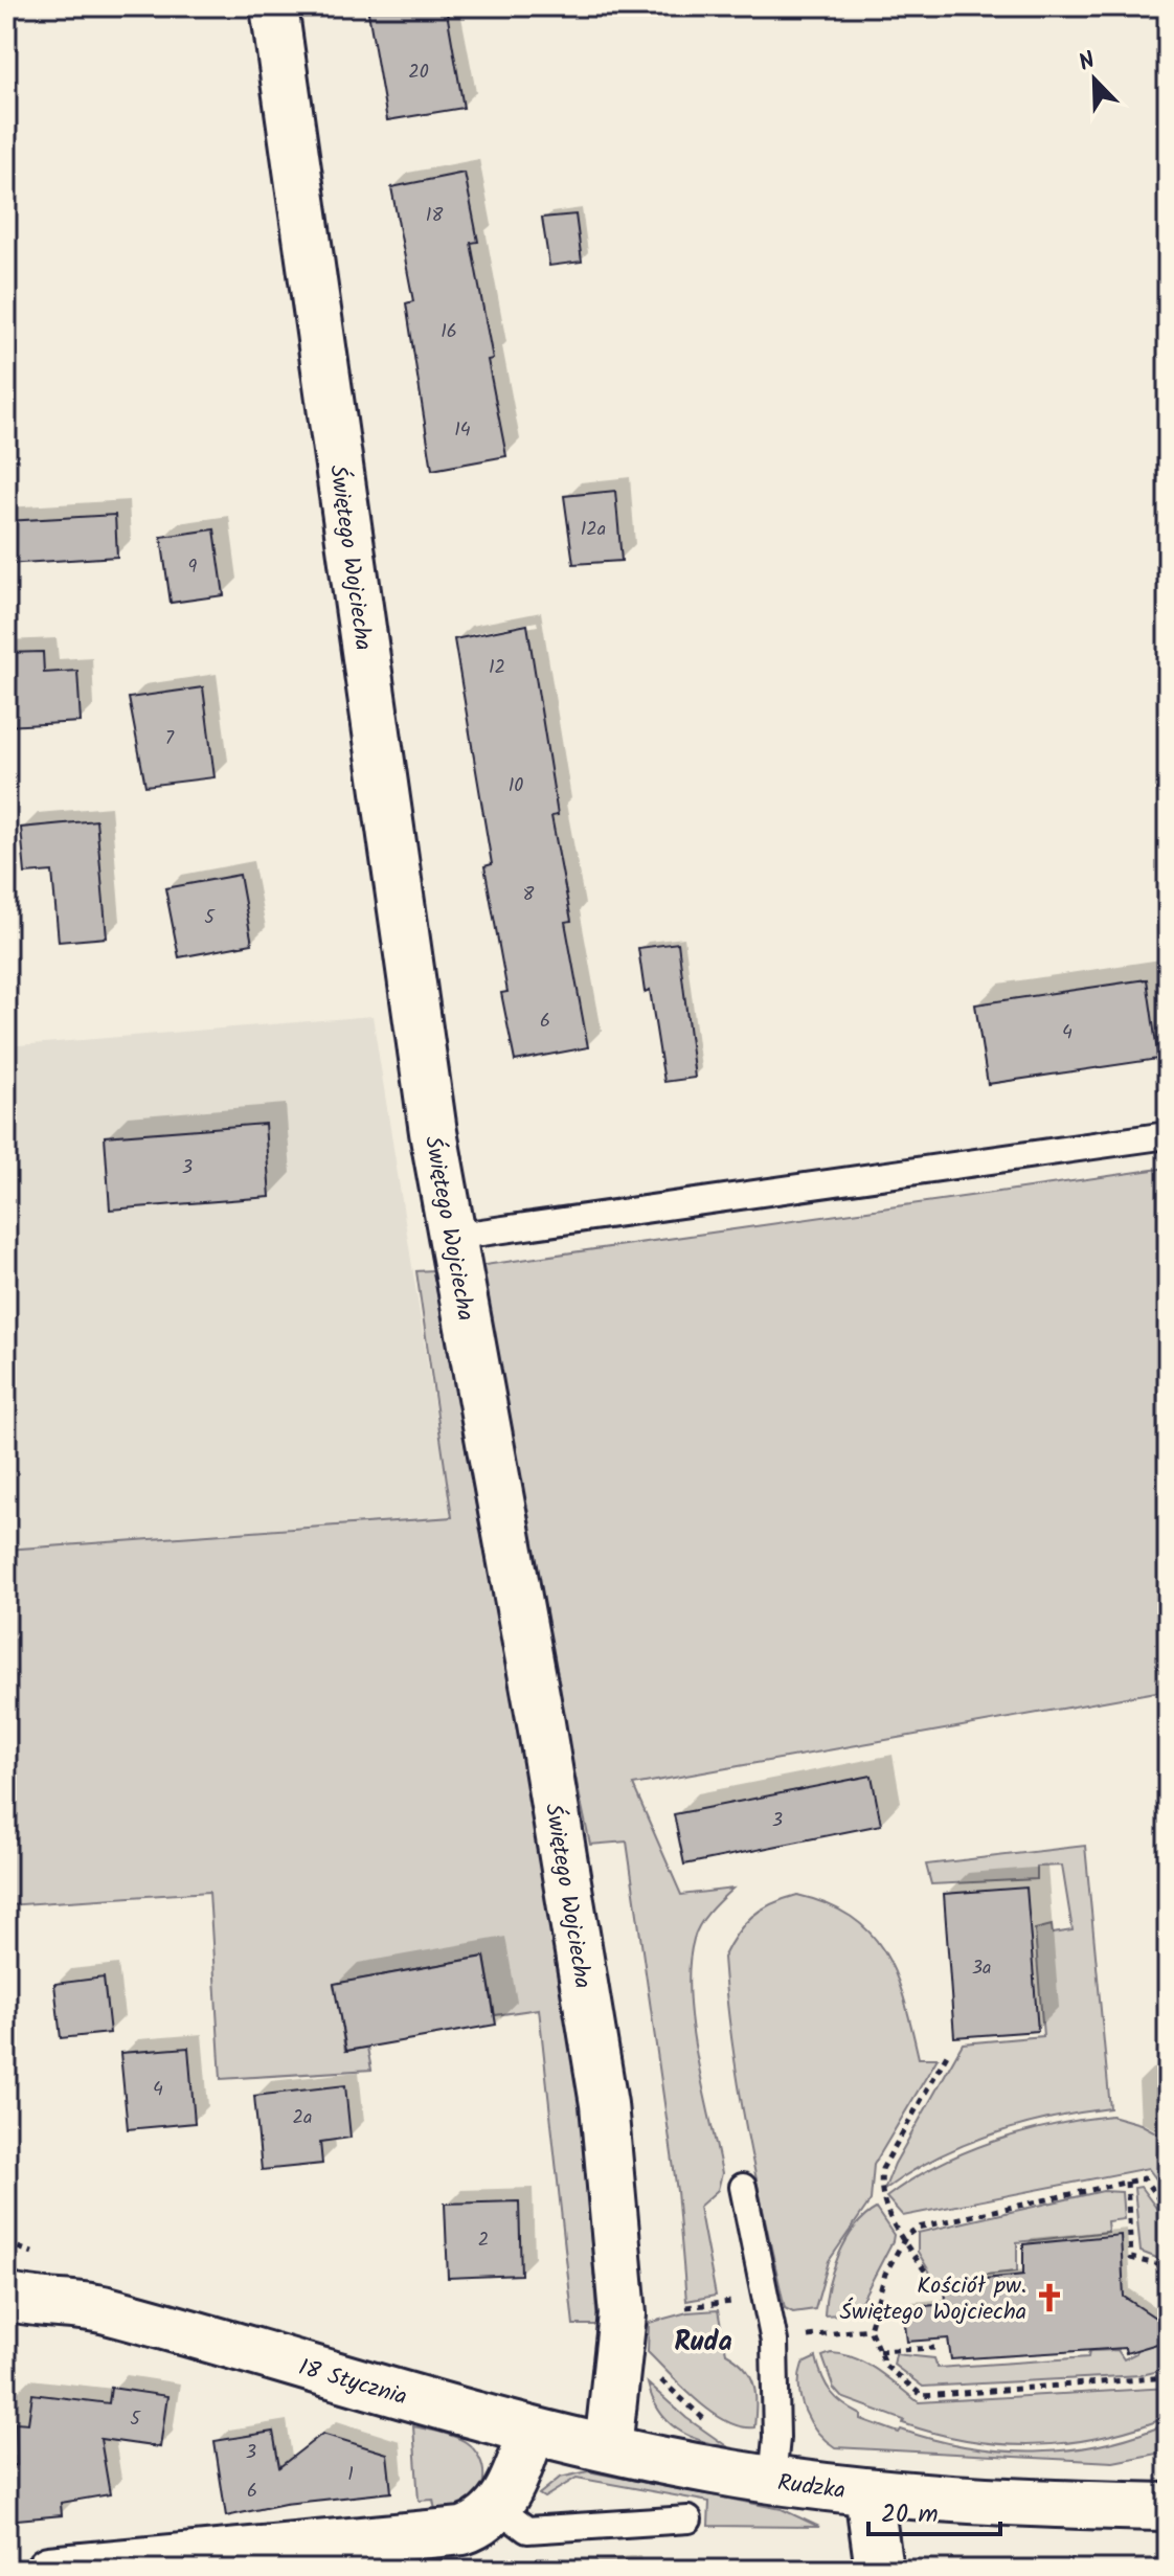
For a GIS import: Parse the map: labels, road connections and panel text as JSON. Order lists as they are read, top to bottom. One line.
{"streets":{"street":["Świętego Wojciecha","18 Stycznia","Rudzka"]},"crossings":[["Świętego Wojciecha","18 Stycznia"],["Świętego Wojciecha","Rudzka"],["18 Stycznia","Rudzka"]],"districts":["Ruda"],"places":{"church":["Kościół pw. Świętego Wojciecha"]},"house_numbers":["20","18","16","14","12a","9","12","7","10","8","5","6","4","3","3","3a","4","2a","2","5","3","1","6"],"scale_bar":"20 m","north":"top left"}
